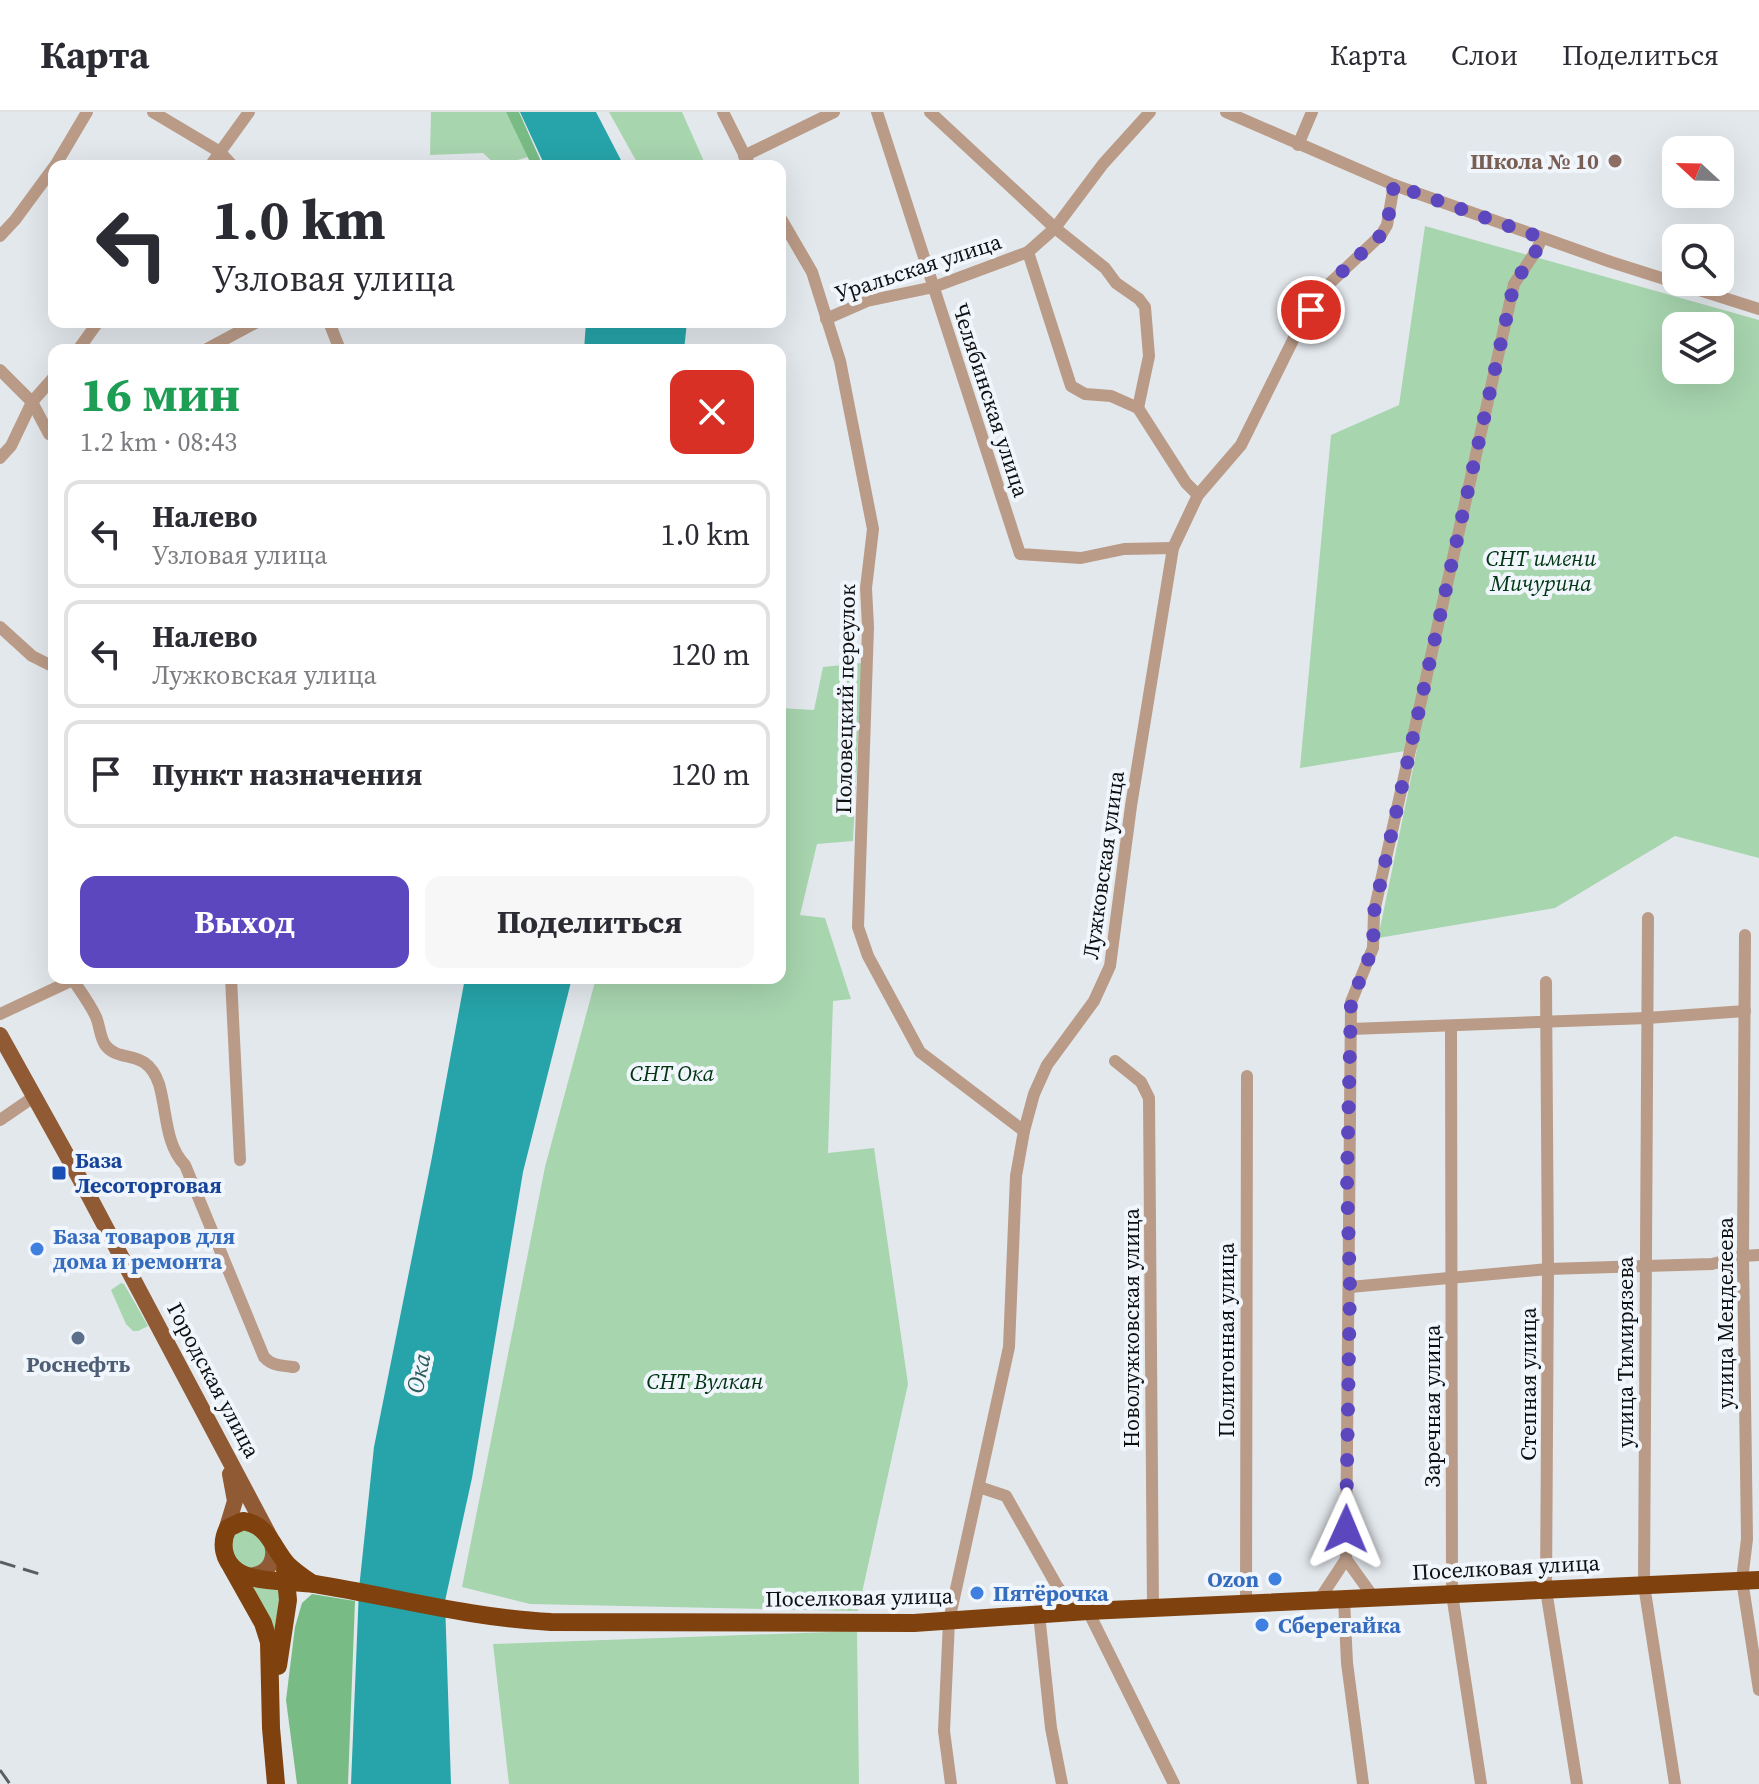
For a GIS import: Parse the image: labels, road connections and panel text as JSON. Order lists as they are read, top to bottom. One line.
{"streets":{"highway":["Поселковая улица"],"main road":["Городская улица"],"street":["Уральская улица","Челябинская улица","Половецкий переулок","Лужковская улица","улица Менделеева","Новолужковская улица","Полигонная улица","улица Тимирязева","Степная улица","Заречная улица"]},"crossings":[["Уральская улица","Челябинская улица"],["Уральская улица","Половецкий переулок"],["Челябинская улица","Лужковская улица"],["Половецкий переулок","Лужковская улица"],["Лужковская улица","Поселковая улица"],["улица Менделеева","Поселковая улица"],["Новолужковская улица","Поселковая улица"],["Полигонная улица","Поселковая улица"],["улица Тимирязева","Поселковая улица"],["Городская улица","Поселковая улица"],["Степная улица","Поселковая улица"],["Заречная улица","Поселковая улица"]],"water":["Ока"],"parks":["СНТ имени Мичурина","СНТ Ока","СНТ Вулкан"],"places":{"other":["Школа № 10","База товаров для дома и ремонта","Роснефть","Ozon","Пятёрочка","Сберегайка"],"transit":["База Лесоторговая"]},"north":"left","page":{"header":"Карта","nav":["Карта","Слои","Поделиться"],"turn":["1.0 km","Узловая улица"],"heading":["16 мин","1.2 km · 08:43"],"list":[{"name":"Налево","note":"Узловая улица","value":"1.0 km"},{"name":"Налево","note":"Лужковская улица","value":"120 m"},{"name":"Пункт назначения","value":"120 m"}],"buttons":["Выход","Поделиться"]}}
